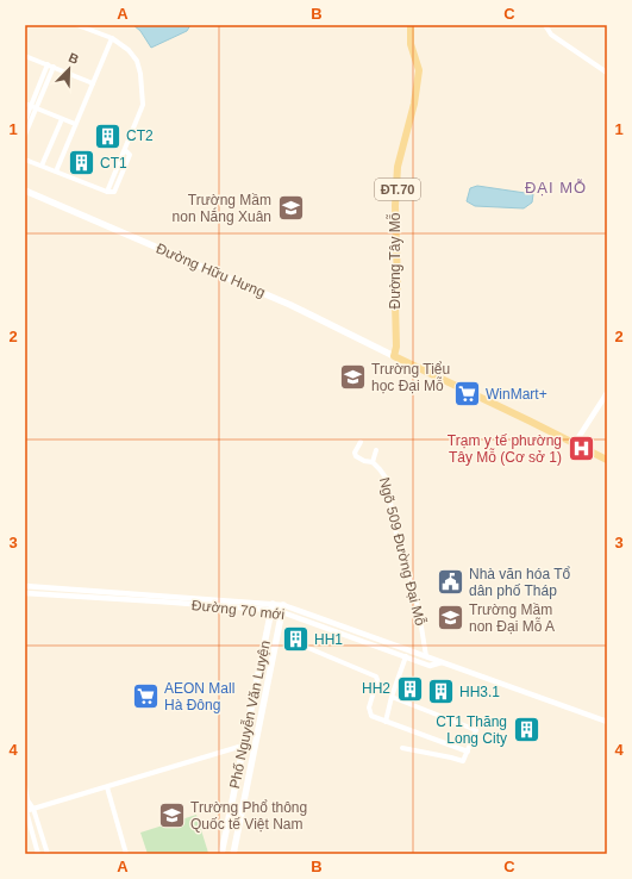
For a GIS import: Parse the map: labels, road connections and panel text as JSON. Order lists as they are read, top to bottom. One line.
{"streets":{"main road":["ĐT.70","Đường Tây Mỗ","Đường Hữu Hưng","Phố Nguyễn Văn Luyện"],"street":["Ngõ 509 Đường Đại Mỗ","Đường 70 mới"]},"crossings":[["Đường Tây Mỗ","Đường Hữu Hưng"],["Ngõ 509 Đường Đại Mỗ","Đường 70 mới"],["Đường 70 mới","Phố Nguyễn Văn Luyện"]],"districts":["ĐẠI MỖ"],"places":{"building":["CT2","CT1","HH1","HH2","HH3.1","CT1 Thăng Long City"],"school or university":["Trường Mầm non Nắng Xuân","Trường Tiểu học Đại Mỗ","Trường Mầm non Đại Mỗ A","Trường Phổ thông Quốc tế Việt Nam"],"supermarket":["WinMart+","AEON Mall Hà Đông"],"hospital":["Trạm y tế phường Tây Mỗ (Cơ sở 1)"],"public building":["Nhà văn hóa Tổ dân phố Tháp"]},"north":"top right","grid":{"columns":["A","B","C"],"rows":["1","2","3","4"]}}
